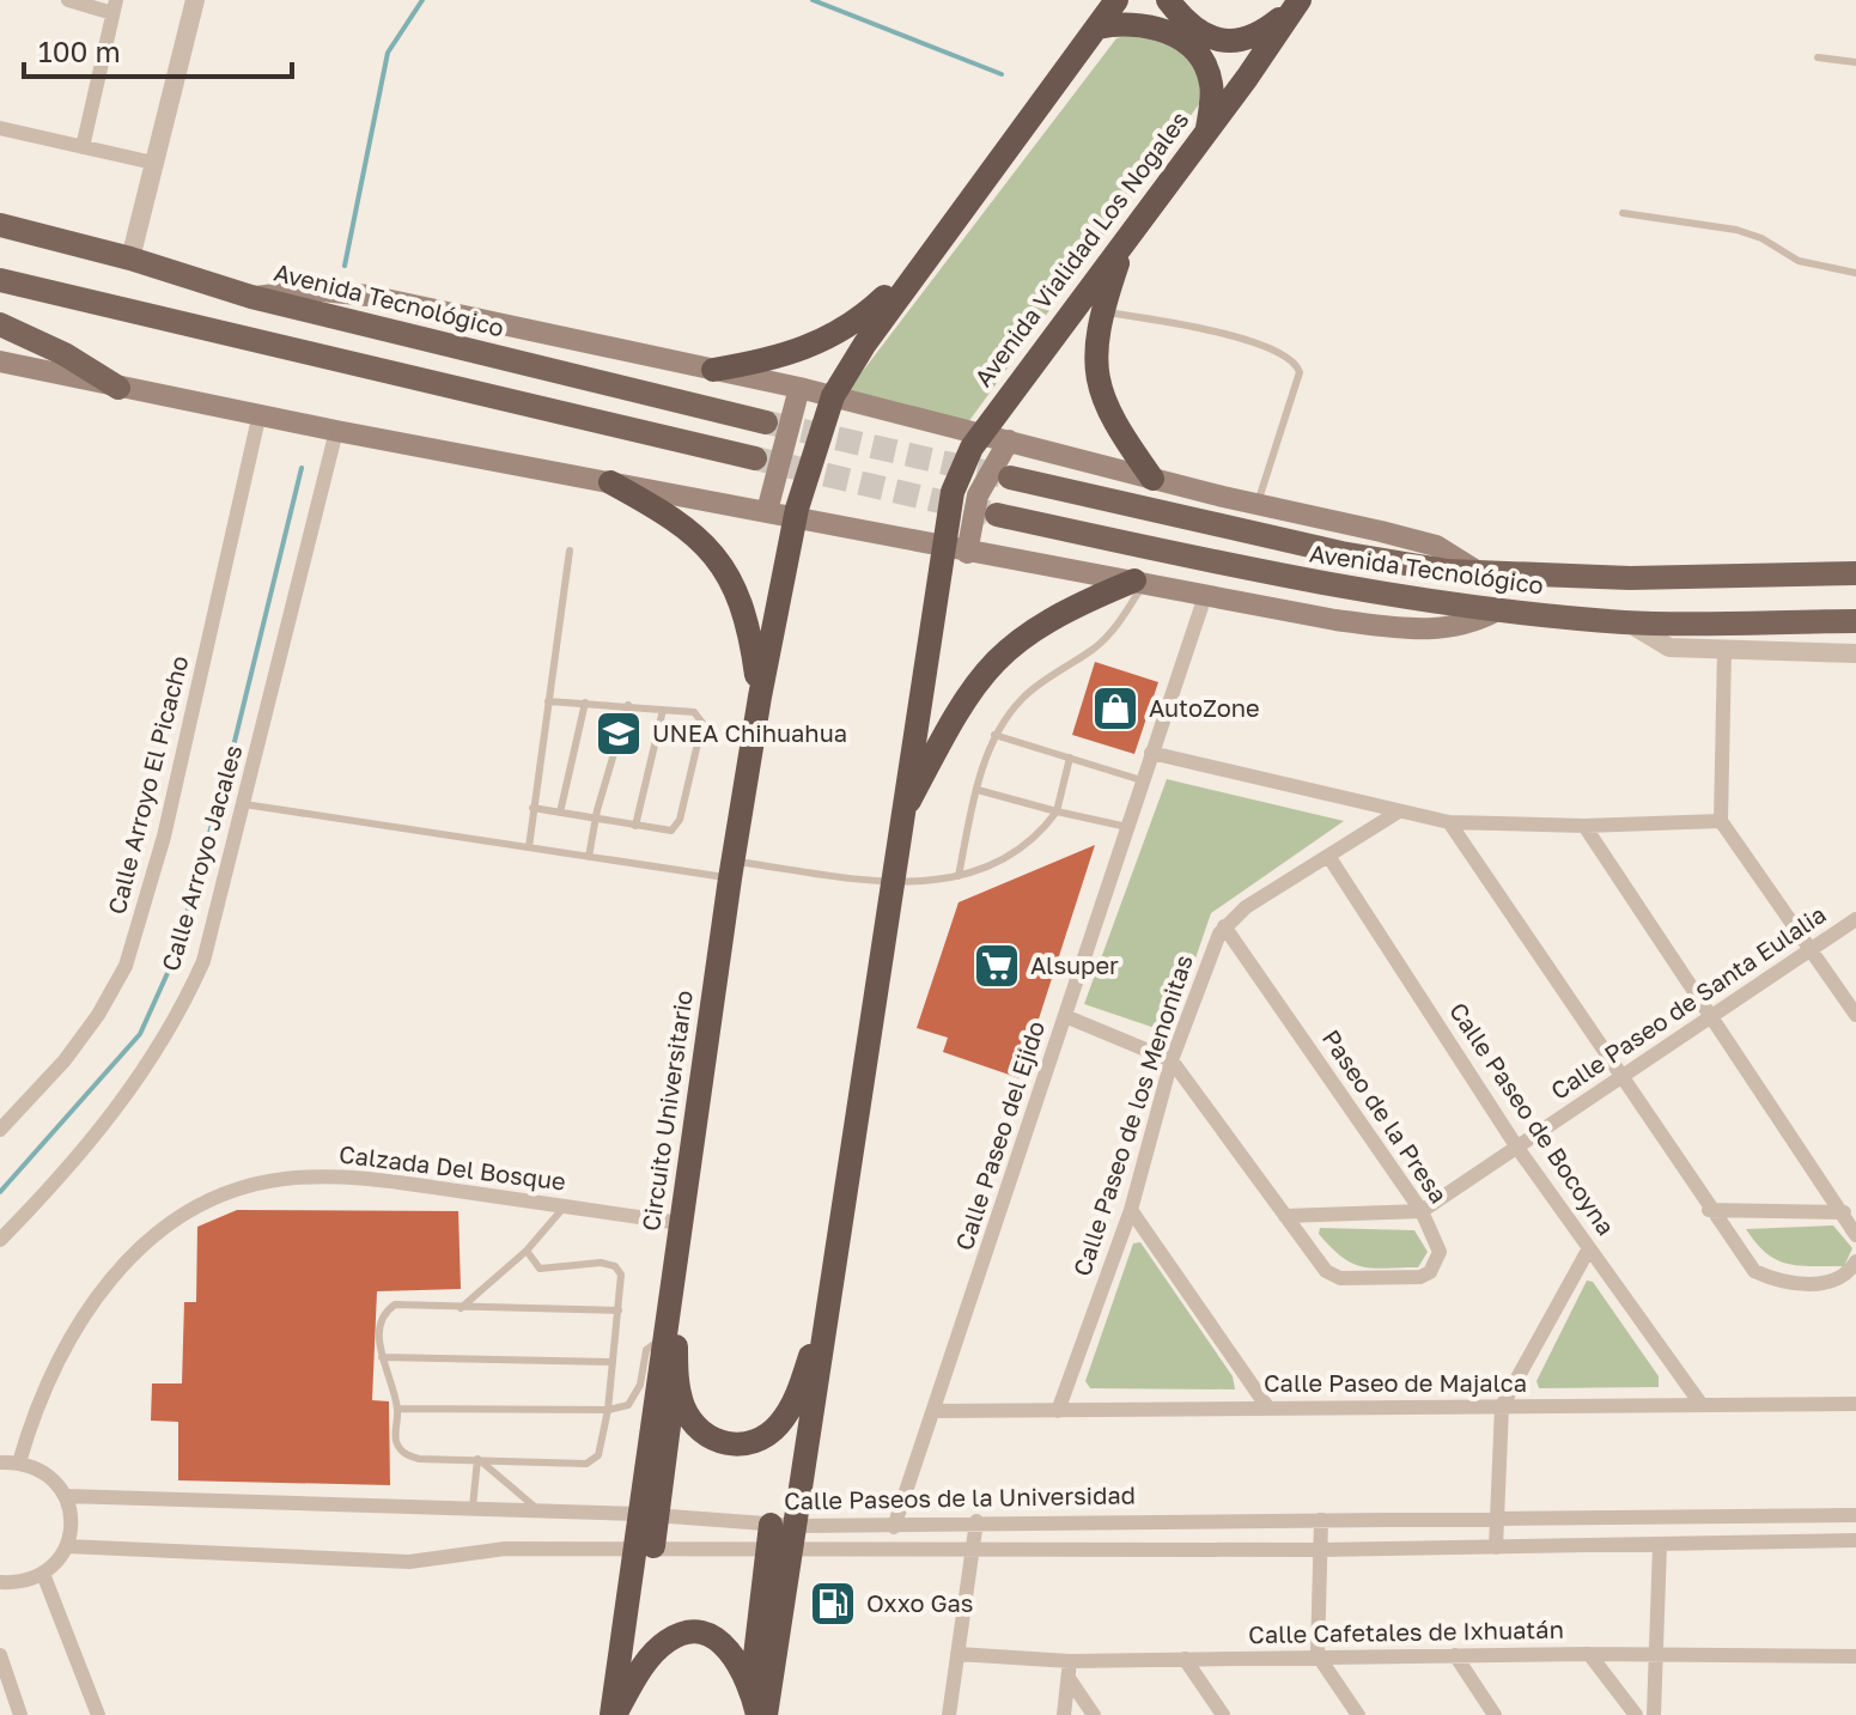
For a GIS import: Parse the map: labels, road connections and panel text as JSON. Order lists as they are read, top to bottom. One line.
{"streets":{"highway":["Avenida Vialidad Los Nogales","Circuito Universitario"],"main road":["Avenida Tecnológico"],"street":["Calle Arroyo El Picacho","Calle Arroyo Jacales","Calle Paseo de Santa Eulalia","Calle Paseo de los Menonitas","Paseo de la Presa","Calle Paseo de Bocoyna","Calle Paseo del Ejido","Calzada Del Bosque","Calle Paseo de Majalca","Calle Paseos de la Universidad","Calle Cafetales de Ixhuatán"]},"crossings":[["Calle Paseo de Santa Eulalia","Paseo de la Presa"],["Calle Paseo de Santa Eulalia","Calle Paseo de Bocoyna"],["Circuito Universitario","Calzada Del Bosque"],["Circuito Universitario","Calle Paseos de la Universidad"],["Calle Paseo de los Menonitas","Paseo de la Presa"],["Calle Paseo de los Menonitas","Calle Paseo de Majalca"],["Calle Paseo de Bocoyna","Calle Paseo de Majalca"],["Calle Paseo del Ejido","Calle Paseo de Majalca"],["Calle Paseo del Ejido","Calle Paseos de la Universidad"]],"places":{"shop":["AutoZone"],"school or university":["UNEA Chihuahua"],"supermarket":["Alsuper"],"fuel station":["Oxxo Gas"]},"scale_bar":"100 m"}
